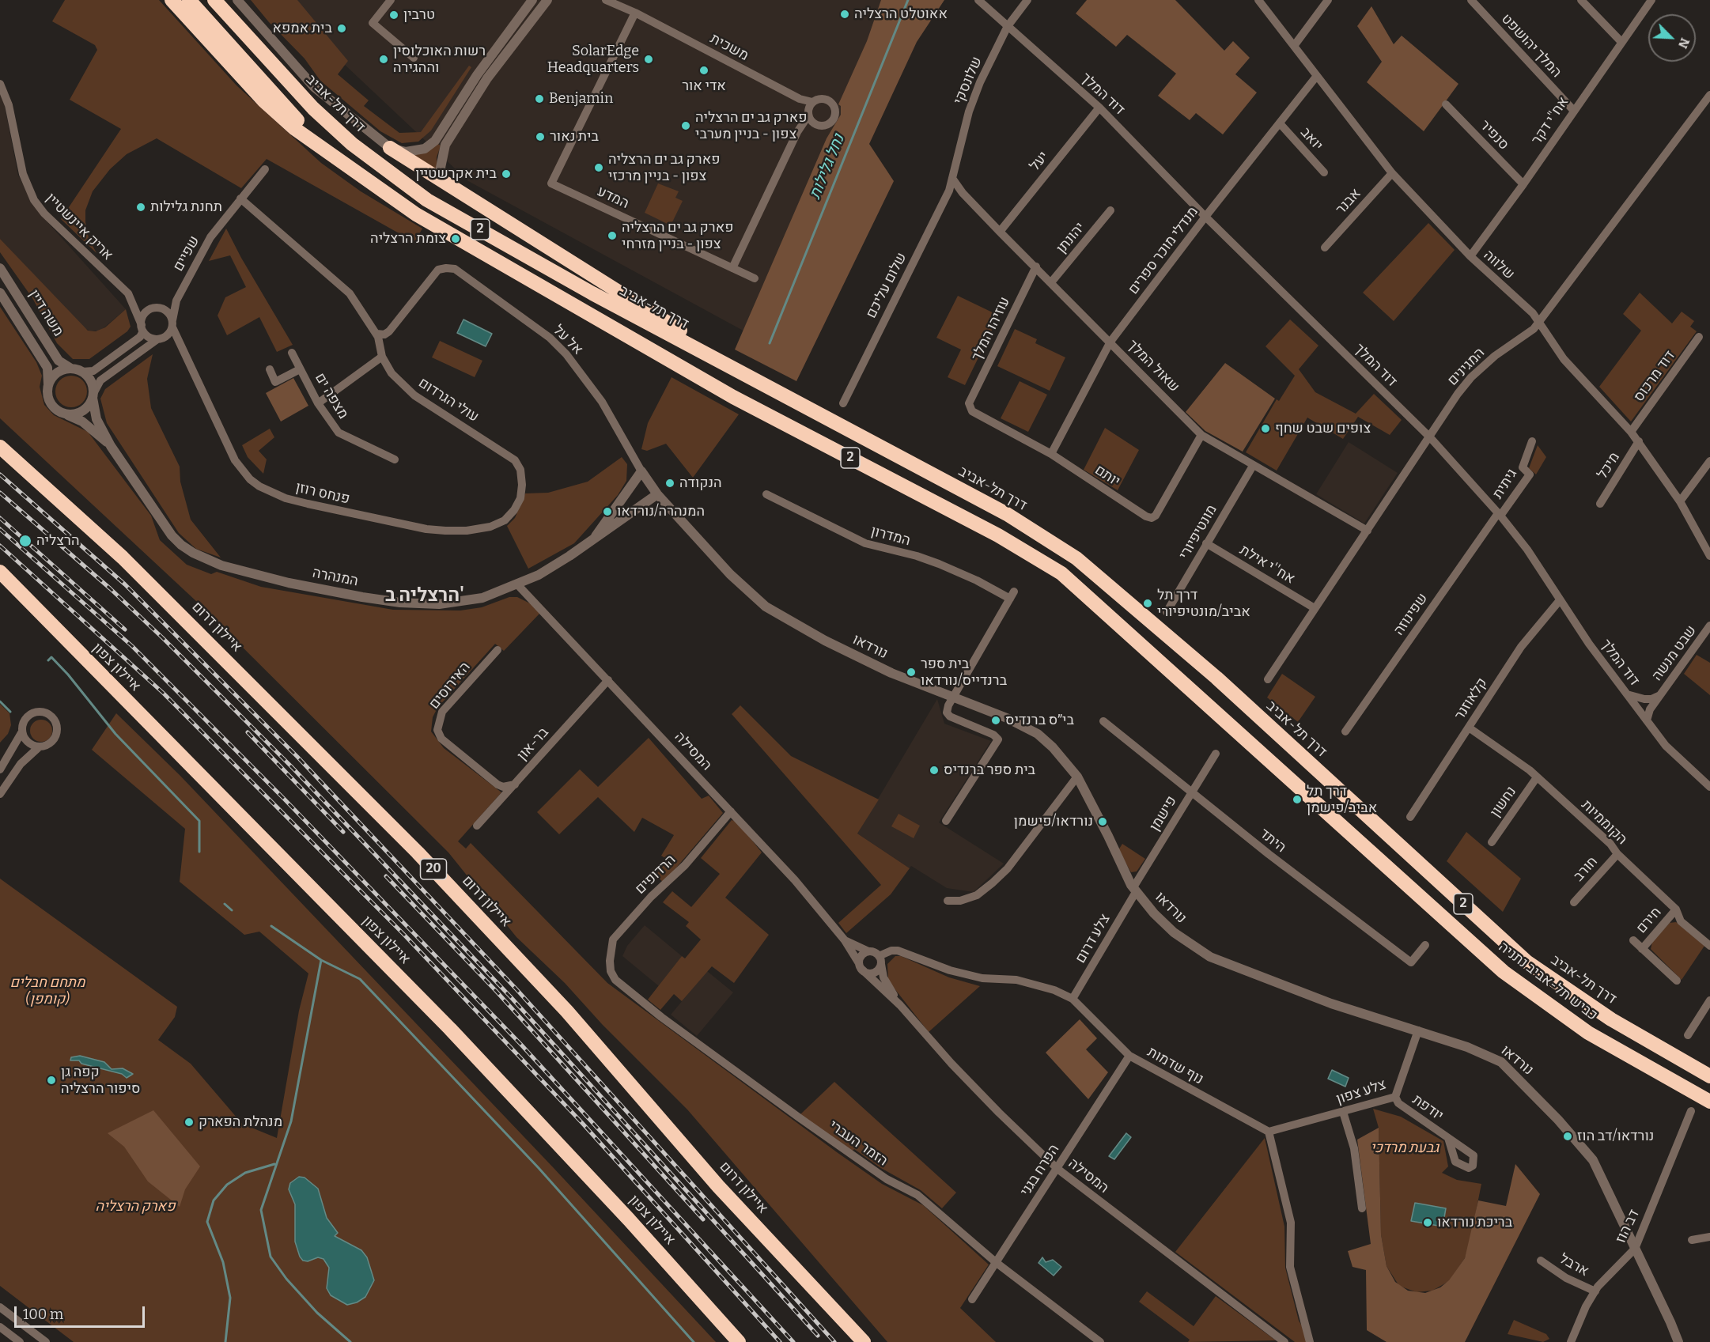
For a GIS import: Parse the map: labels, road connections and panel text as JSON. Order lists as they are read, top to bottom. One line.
{"streets":{"highway":["דרך תל-אביב","2","איילון דרום","איילון צפון","20","כביש תל-אביב נתניה"],"street":["המלך יהושפט","משכית","שלונסקי","דוד המלך","אח\"י דקר","סנפיר","יואב","יעל","המדע","אבנר","אריק איינשטיין","יהונתן","מנדלי מוכר ספרים","שפיים","שלווה","שלום עליכם","משה דיין","עוזיהו המלך","אל על","שאול המלך","המגינים","דוד מרכוס","מצפה ים","עולי הגרדום","מיכל","יותם","גיתית","פנחס רוזן","מונטיפיורי","המדרון","אח''י אילת","המנהרה","שפינוזה","נורדאו","שבט מנשה","האירוסים","קלאוזנר","בר-און","המסילה","נחשון","פישמן","הקוממיות","היתד","חורב","הרדופים","חירם","צלע דרום","נוף שדמות","צלע צפון","יודפת","הזמר העברי","הפרח בגני","דב הוז","ארבל"]},"crossings":[["המלך יהושפט","אח\"י דקר"],["משכית","המדע"],["שלונסקי","דוד המלך"],["שלונסקי","שלום עליכם"],["שלונסקי","שאול המלך"],["דוד המלך","יעל"],["דוד המלך","מנדלי מוכר ספרים"],["דוד המלך","המגינים"],["דוד המלך","גיתית"],["דוד המלך","שפינוזה"],["דוד המלך","שבט מנשה"],["דוד המלך","קלאוזנר"],["אח\"י דקר","סנפיר"],["אח\"י דקר","שלווה"],["יואב","מנדלי מוכר ספרים"],["יעל","שאול המלך"],["אבנר","שלווה"],["אריק איינשטיין","שפיים"],["אריק איינשטיין","פנחס רוזן"],["2","כביש תל-אביב נתניה"],["יהונתן","שאול המלך"],["מנדלי מוכר ספרים","שלווה"],["מנדלי מוכר ספרים","שאול המלך"],["מנדלי מוכר ספרים","יותם"],["שפיים","משה דיין"],["שפיים","עולי הגרדום"],["שפיים","פנחס רוזן"],["שפיים","המנהרה"],["שלווה","המגינים"],["שלווה","דוד מרכוס"],["שלווה","מיכל"],["שלום עליכם","שאול המלך"],["משה דיין","המנהרה"],["עוזיהו המלך","שאול המלך"],["עוזיהו המלך","יותם"],["אל על","עולי הגרדום"],["אל על","המנהרה"],["אל על","נורדאו"],["שאול המלך","המגינים"],["שאול המלך","יותם"],["שאול המלך","מונטיפיורי"],["המגינים","אח''י אילת"],["עולי הגרדום","פנחס רוזן"],["גיתית","שפינוזה"],["מונטיפיורי","אח''י אילת"],["המדרון","נורדאו"],["המנהרה","נורדאו"],["המנהרה","המסילה"],["נורדאו","פישמן"],["נורדאו","צלע דרום"],["נורדאו","צלע צפון"],["נורדאו","דב הוז"],["האירוסים","בר-און"],["קלאוזנר","הקוממיות"],["בר-און","המסילה"],["המסילה","הרדופים"],["המסילה","נוף שדמות"],["המסילה","הפרח בגני"],["נחשון","הקוממיות"],["פישמן","היתד"],["פישמן","צלע דרום"],["הקוממיות","חורב"],["הקוממיות","חירם"],["הרדופים","הזמר העברי"],["צלע דרום","נוף שדמות"],["נוף שדמות","צלע צפון"],["נוף שדמות","הפרח בגני"],["צלע צפון","יודפת"],["הזמר העברי","הפרח בגני"],["דב הוז","ארבל"]],"districts":["הרצליה ב'"],"water":["נחל גלילות"],"parks":["מתחם חבלים (קומפן)","גבעת מרדכי","פארק הרצליה"],"places":["אאוטלט הרצליה","טרבין","בית אמפא","רשות האוכלוסין וההגירה","SolarEdge Headquarters","אדי אור","Benjamin","פארק גב ים הרצליה צפון - בניין מערבי","בית נאור","פארק גב ים הרצליה צפון - בניין מרכזי","בית אקרשטיין","תחנת גלילות","פארק גב ים הרצליה צפון - בניין מזרחי","צומת הרצליה","צופים שבט שחף","הנקודה","המנהרה/נורדאו","הרצליה","דרך תל אביב/מונטיפיורי","בית ספר ברנדייס/נורדאו","בי״ס ברנדיס","בית ספר ברנדיס","דרך תל אביב/פישמן","נורדאו/פישמן","קפה גן סיפור הרצליה","מנהלת הפארק","נורדאו/דב הוז","בריכת נורדאו"],"scale_bar":"100 m","north":"bottom right"}
